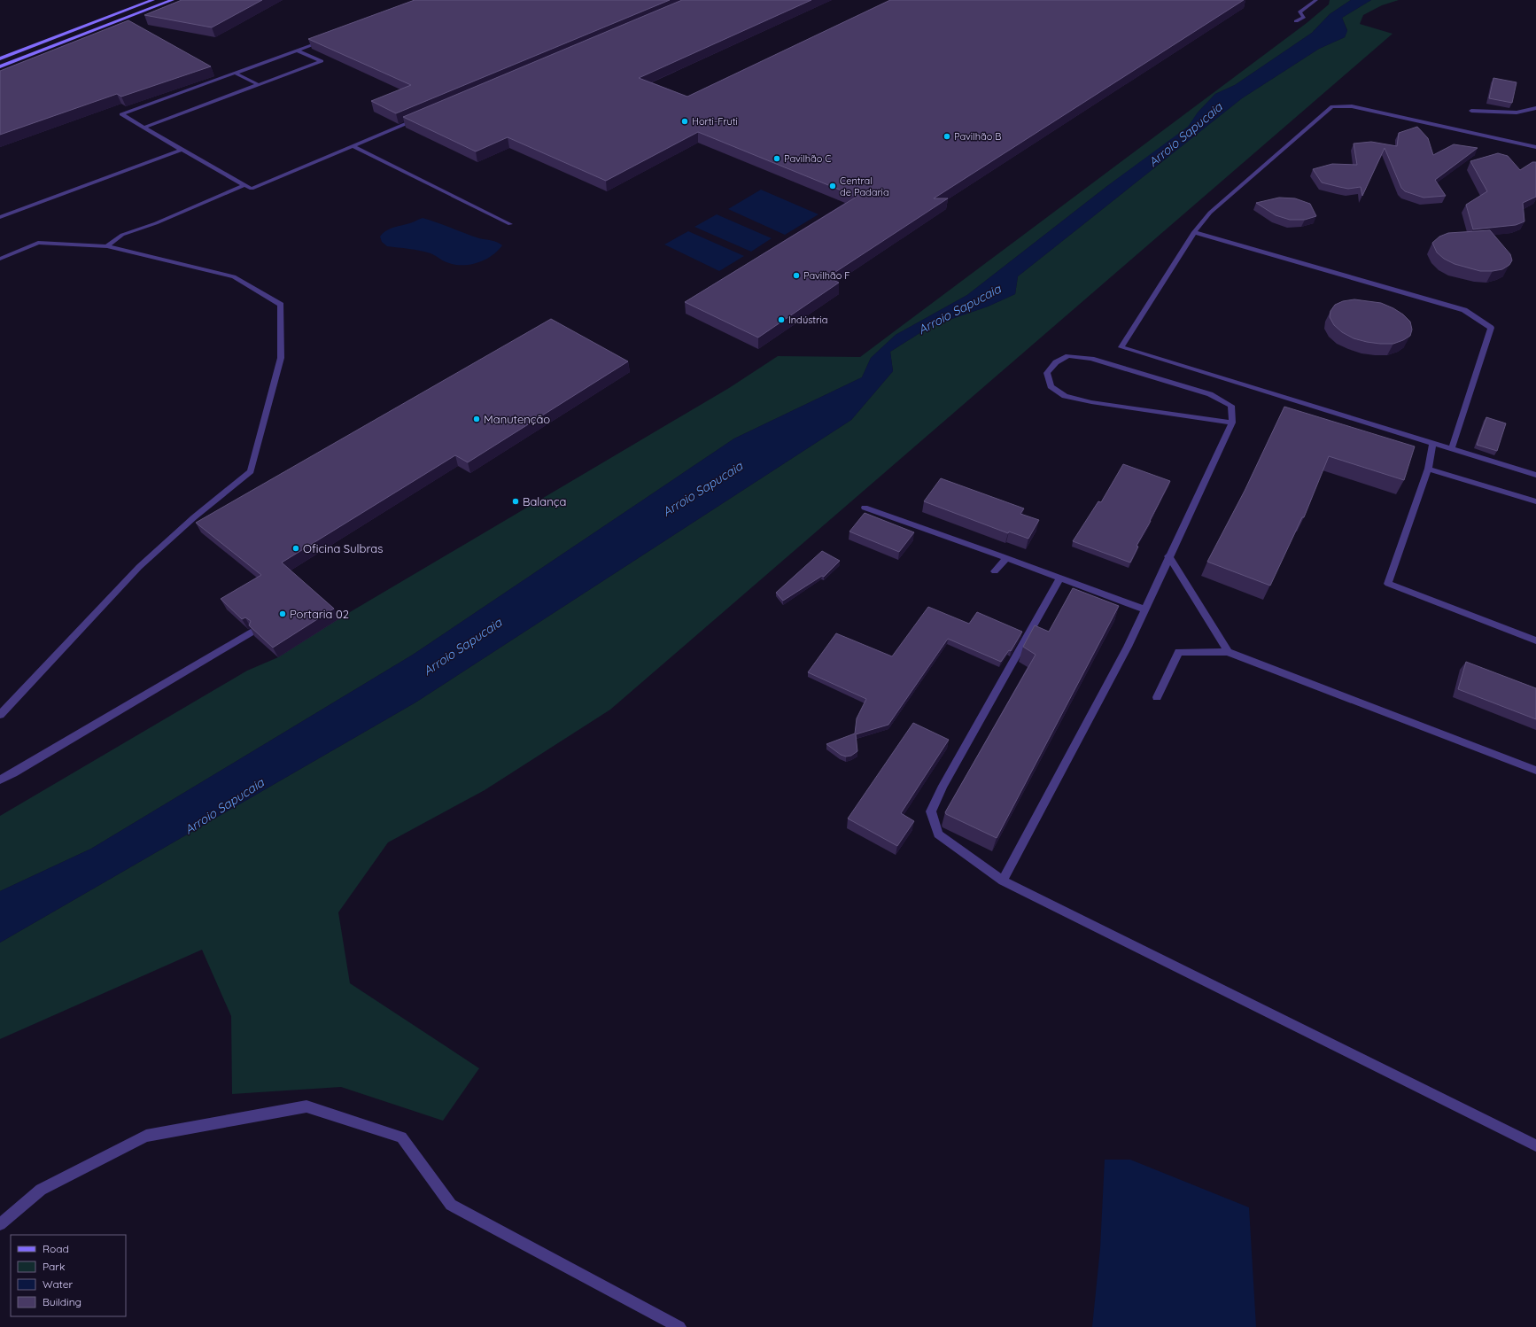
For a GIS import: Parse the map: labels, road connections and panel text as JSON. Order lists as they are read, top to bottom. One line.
{"water":["Arroio Sapucaia"],"places":["Horti-Fruti","Pavilhão B","Pavilhão C","Central de Padaria","Pavilhão F","Indústria","Manutenção","Balança","Oficina Sulbras","Portaria 02"],"legend":["Road","Park","Water","Building"]}
